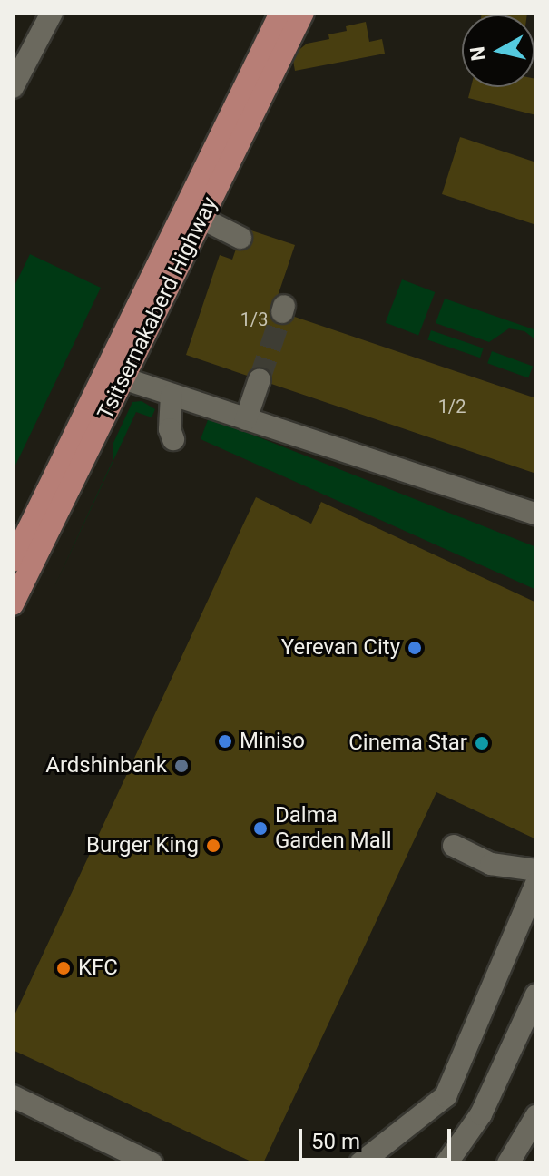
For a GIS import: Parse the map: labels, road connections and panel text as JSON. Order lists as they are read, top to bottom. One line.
{"streets":{"main road":["Tsitsernakaberd Highway"]},"places":["Yerevan City","Miniso","Cinema Star","Ardshinbank","Dalma Garden Mall","Burger King","KFC"],"house_numbers":["1/3","1/2"],"scale_bar":"50 m","north":"left"}
